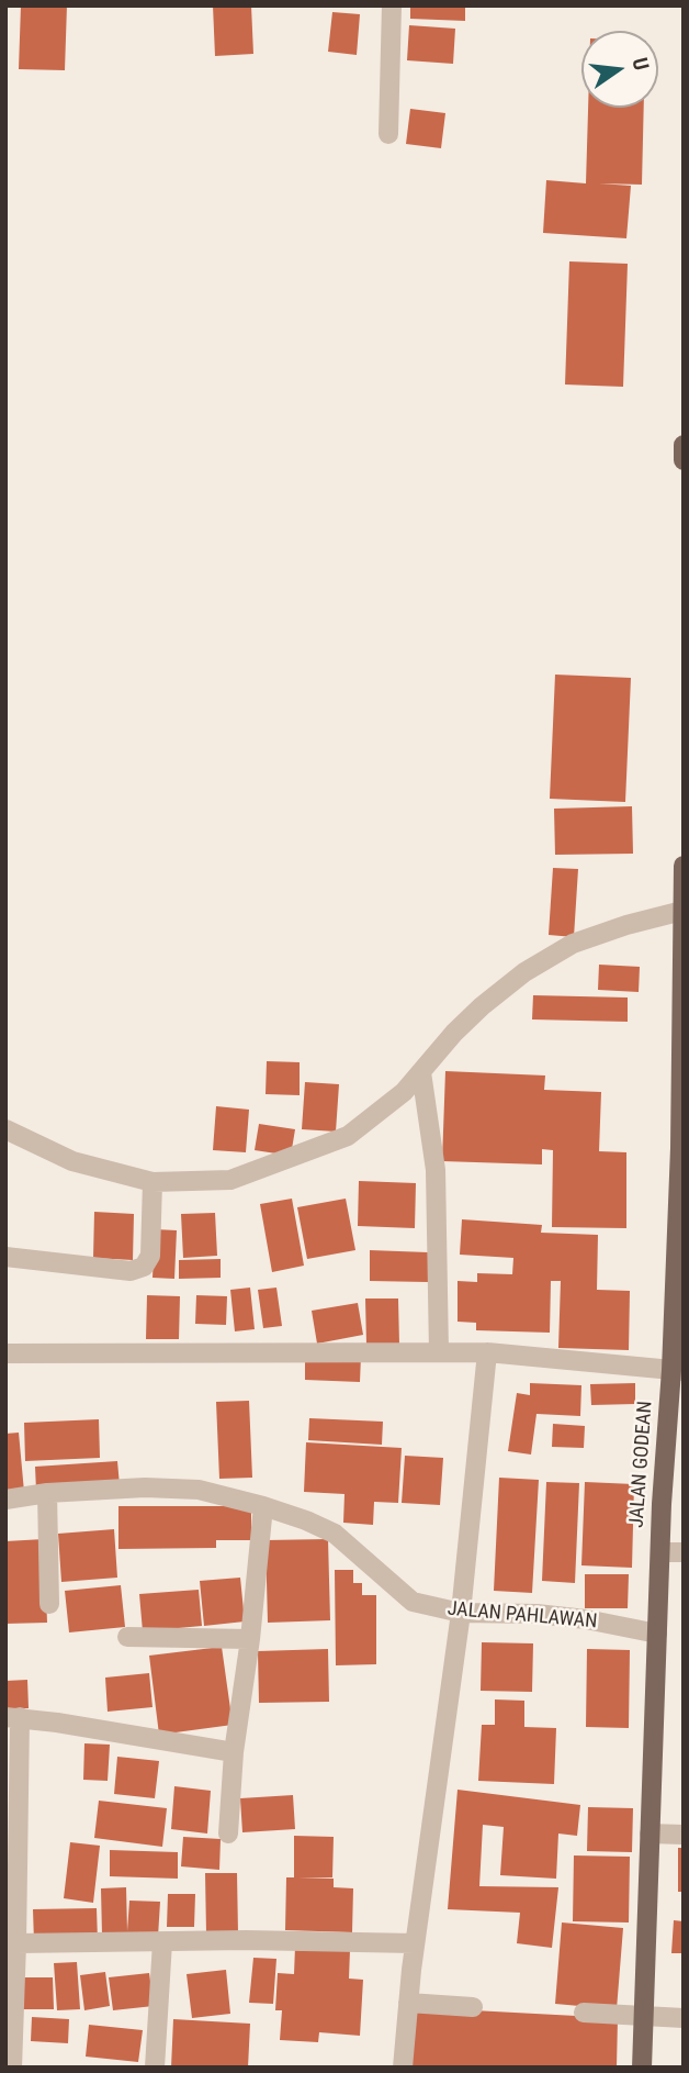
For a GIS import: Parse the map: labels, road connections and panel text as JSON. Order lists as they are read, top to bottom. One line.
{"streets":{"main road":["JALAN GODEAN"],"street":["JALAN PAHLAWAN"]},"crossings":[["JALAN GODEAN","JALAN PAHLAWAN"]],"north":"right"}
